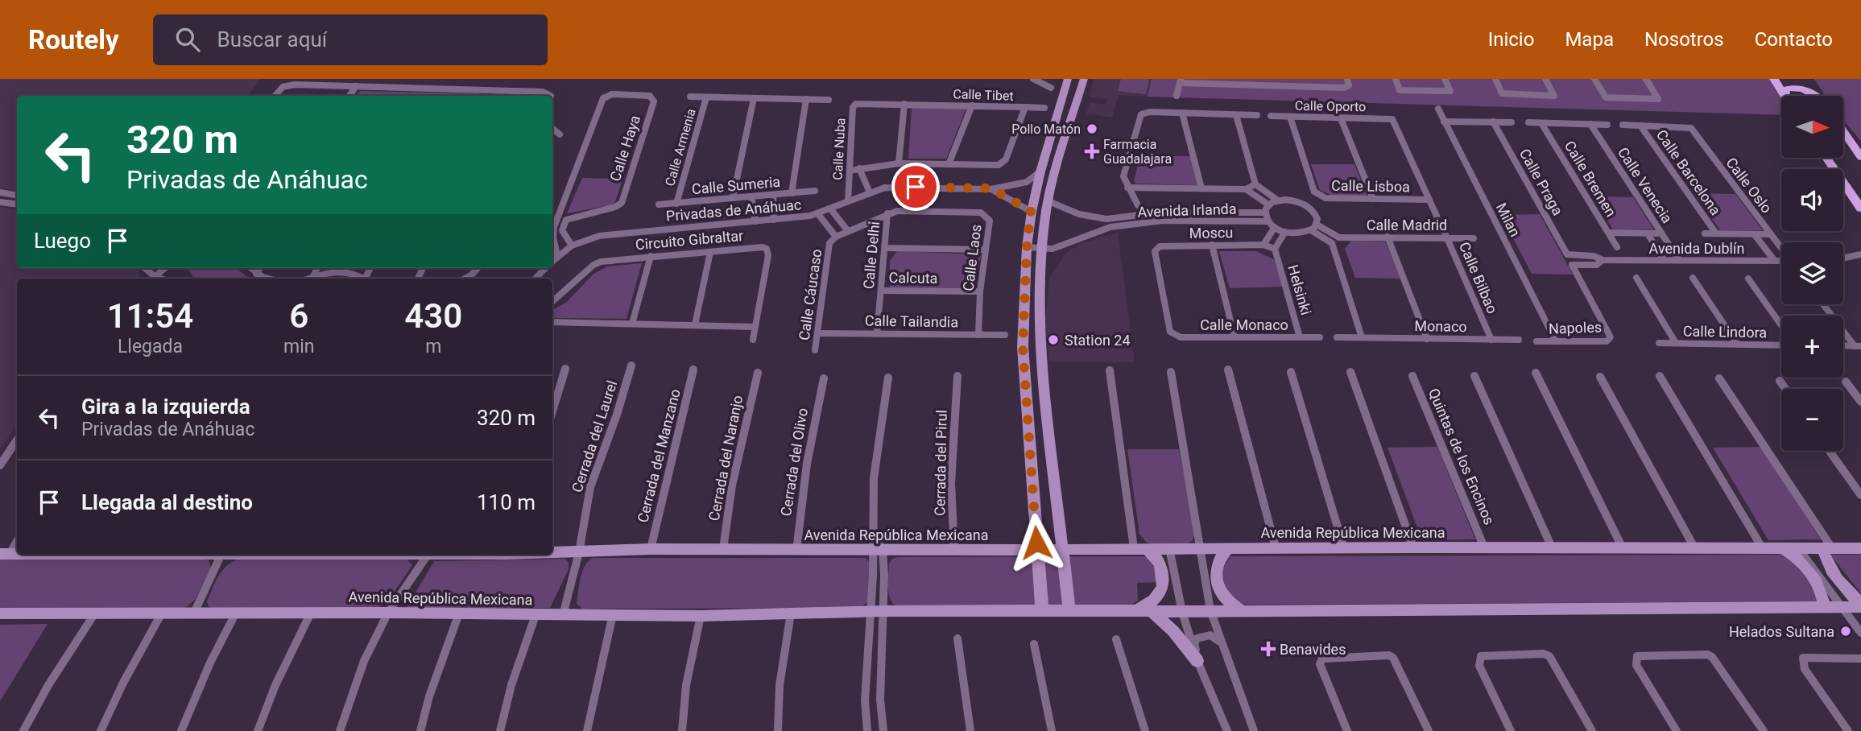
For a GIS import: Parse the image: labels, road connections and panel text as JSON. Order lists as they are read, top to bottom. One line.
{"streets":{"main road":["Avenida República Mexicana"],"street":["Calle Tibet","Calle Oporto","Calle Armenia","Calle Haya","Calle Nuba","Calle Barcelona","Calle Bremen","Calle Praga","Calle Sumeria","Calle Venecia","Calle Oslo","Calle Lisboa","Privadas de Anáhuac","Avenida Irlanda","Milan","Calle Madrid","Moscu","Circuito Gibraltar","Avenida Dublín","Calle Delhi","Calle Laos","Calcuta","Calle Bilbao","Helsinki","Calle Cáucaso","Calle Tailandia","Calle Monaco","Monaco","Napoles","Calle Lindora","Cerrada del Laurel","Cerrada del Manzano","Quintas de los Encinos","Cerrada del Naranjo","Cerrada del Olivo","Cerrada del Pirul"]},"crossings":[["Calle Tibet","Calle Nuba"],["Calle Oporto","Calle Lisboa"],["Calle Armenia","Calle Sumeria"],["Calle Haya","Privadas de Anáhuac"],["Calle Nuba","Privadas de Anáhuac"],["Calle Barcelona","Calle Oslo"],["Calle Praga","Avenida Dublín"],["Calle Venecia","Avenida Dublín"],["Calle Oslo","Avenida Dublín"],["Milan","Napoles"],["Calle Madrid","Calle Bilbao"],["Moscu","Helsinki"],["Moscu","Calle Monaco"],["Avenida Dublín","Napoles"],["Calle Delhi","Calle Laos"],["Calle Delhi","Calcuta"],["Calle Delhi","Calle Tailandia"],["Calle Laos","Calcuta"],["Calle Laos","Calle Cáucaso"],["Calle Laos","Calle Tailandia"],["Calle Bilbao","Monaco"],["Helsinki","Calle Monaco"],["Calle Cáucaso","Calle Tailandia"],["Cerrada del Laurel","Avenida República Mexicana"],["Cerrada del Manzano","Avenida República Mexicana"],["Quintas de los Encinos","Avenida República Mexicana"],["Cerrada del Naranjo","Avenida República Mexicana"],["Cerrada del Olivo","Avenida República Mexicana"],["Cerrada del Pirul","Avenida República Mexicana"]],"places":{"other":["Pollo Matón","Station 24","Helados Sultana"],"health":["Farmacia Guadalajara","Benavides"]},"north":"right","page":{"header":"Routely","search":"Buscar aquí","nav":["Inicio","Mapa","Nosotros","Contacto"],"map_buttons":["+","−"],"turn":["320 m","Privadas de Anáhuac"],"then":"Luego","eta":["11:54","Llegada","6","min","430","m"],"list":[{"name":"Gira a la izquierda","note":"Privadas de Anáhuac","value":"320 m"},{"name":"Llegada al destino","value":"110 m"}]}}
